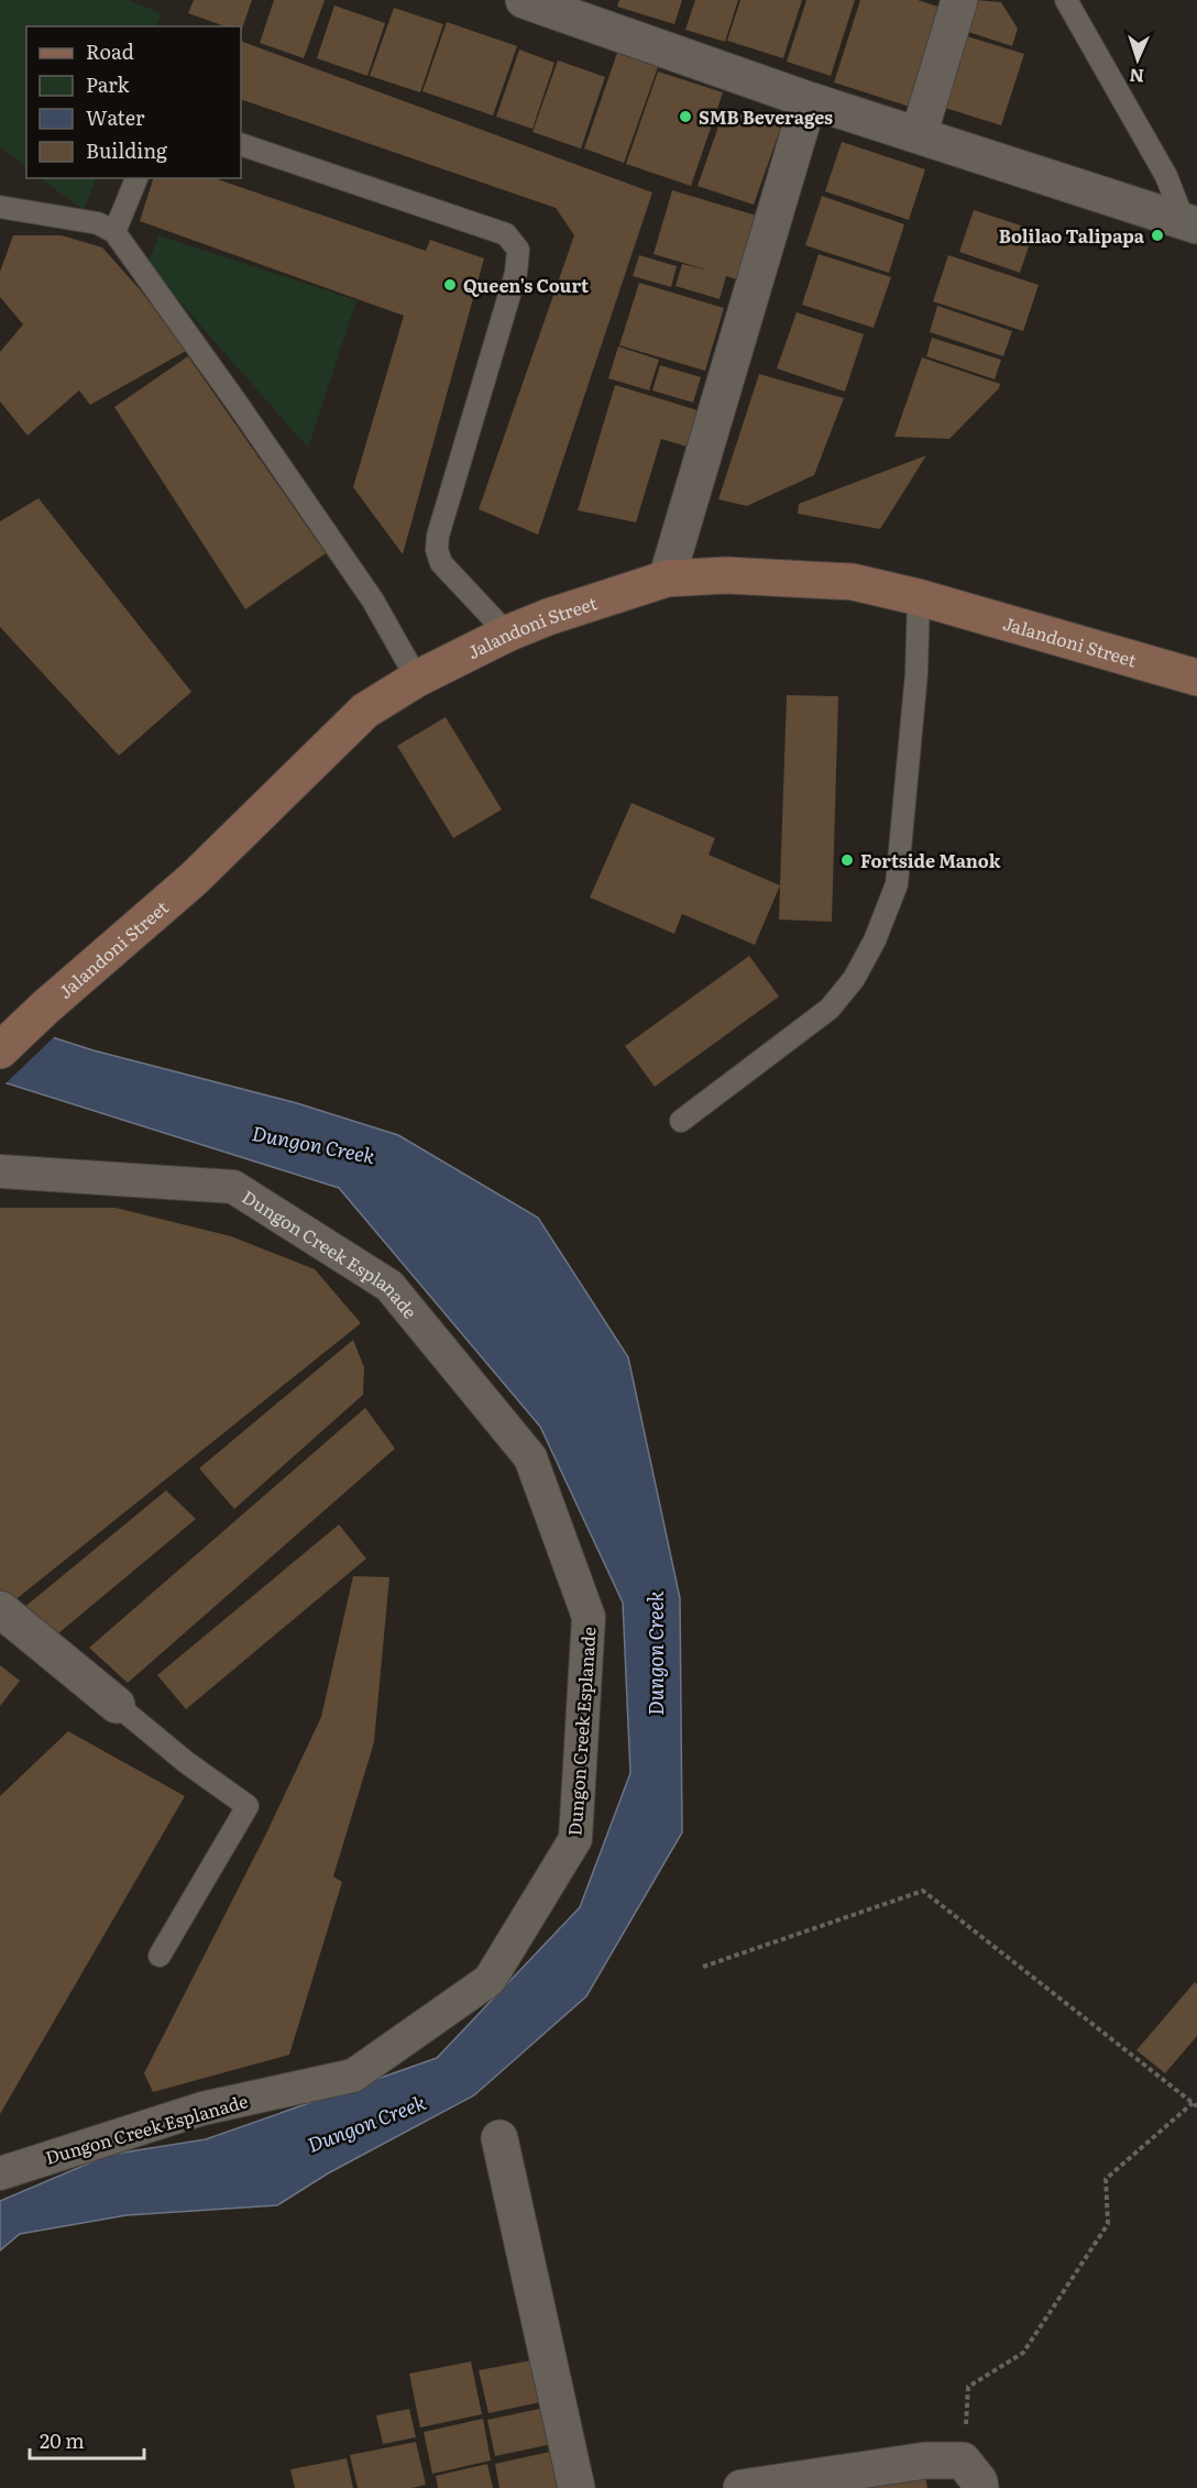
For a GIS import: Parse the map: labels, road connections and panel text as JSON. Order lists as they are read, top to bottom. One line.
{"streets":{"main road":["Jalandoni Street"],"street":["Dungon Creek Esplanade"]},"water":["Dungon Creek"],"places":["SMB Beverages","Bolilao Talipapa","Queen's Court","Fortside Manok"],"legend":["Road","Park","Water","Building"],"scale_bar":"20 m","north":"bottom"}
